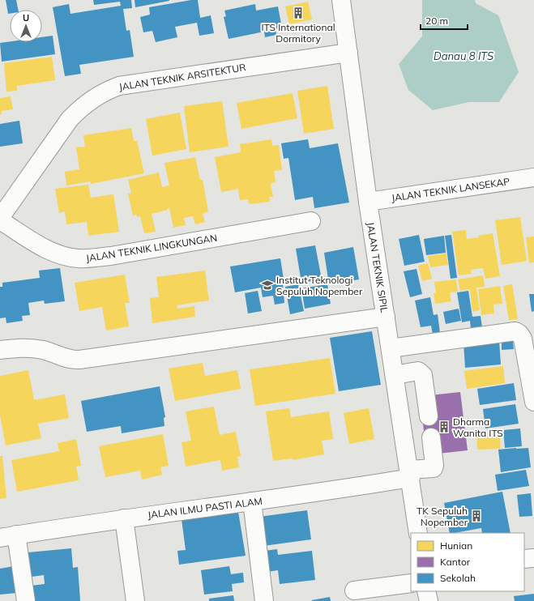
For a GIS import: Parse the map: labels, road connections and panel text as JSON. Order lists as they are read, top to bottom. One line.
{"streets":{"lane":["JALAN TEKNIK ARSITEKTUR","JALAN TEKNIK LANSEKAP","JALAN TEKNIK LINGKUNGAN","JALAN TEKNIK SIPIL","JALAN ILMU PASTI ALAM"]},"crossings":[["JALAN TEKNIK ARSITEKTUR","JALAN TEKNIK LINGKUNGAN"],["JALAN TEKNIK ARSITEKTUR","JALAN TEKNIK SIPIL"],["JALAN TEKNIK LANSEKAP","JALAN TEKNIK SIPIL"],["JALAN TEKNIK SIPIL","JALAN ILMU PASTI ALAM"]],"water":["Danau 8 ITS"],"places":{"building":["ITS International Dormitory","Dharma Wanita ITS","TK Sepuluh Nopember"],"school or university":["Institut Teknologi Sepuluh Nopember"]},"legend":["Hunian","Kantor","Sekolah"],"scale_bar":"20 m","north":"top"}
